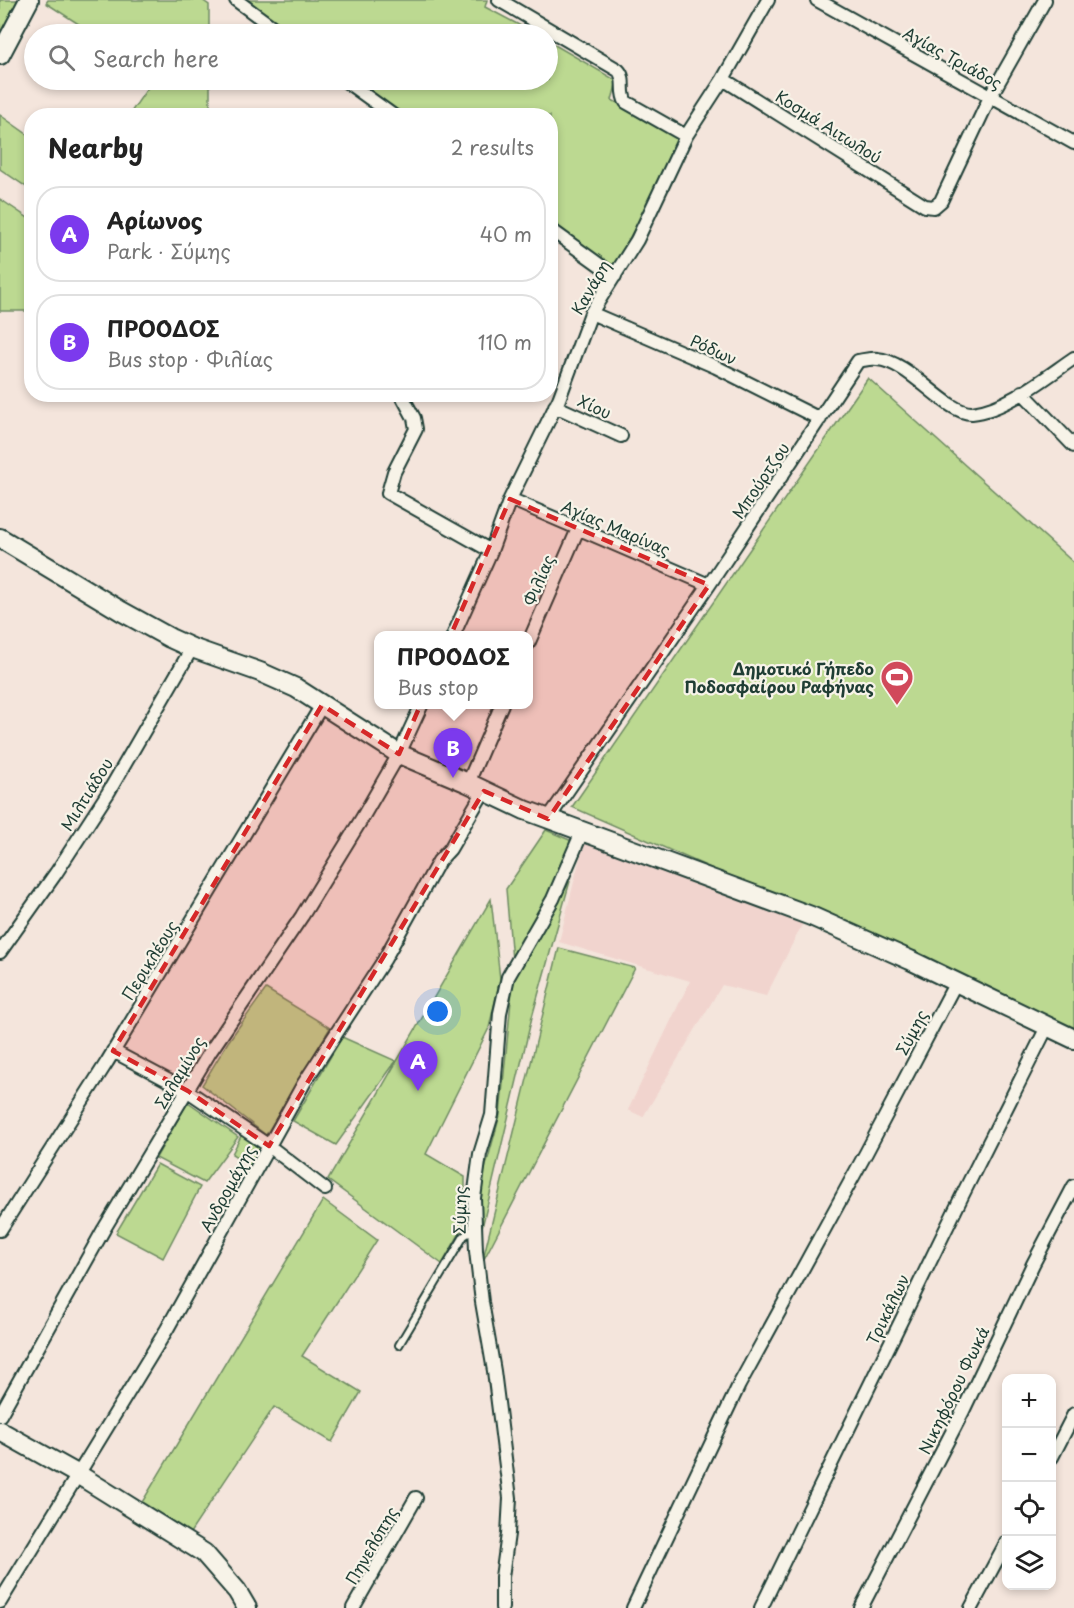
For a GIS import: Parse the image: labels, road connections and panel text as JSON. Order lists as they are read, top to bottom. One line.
{"streets":{"street":["Αγίας Τριάδος","Κοσμά Αιτωλού","Κανάρη","Ρόδων","Χίου","Μπούρτζου","Αγίας Μαρίνας","Φιλίας","Μιλτιάδου","Περικλέους","Σύμης","Σαλαμίνος","Ανδρομάχης","Τρικάλων","Νικηφόρου Φωκά","Πηνελόπης"]},"crossings":[["Αγίας Τριάδος","Κοσμά Αιτωλού"],["Κοσμά Αιτωλού","Κανάρη"],["Κανάρη","Ρόδων"],["Κανάρη","Χίου"],["Κανάρη","Αγίας Μαρίνας"],["Ρόδων","Μπούρτζου"],["Μπούρτζου","Αγίας Μαρίνας"],["Αγίας Μαρίνας","Φιλίας"]],"places":{"sports":["Δημοτικό Γήπεδο Ποδοσφαίρου Ραφήνας"]},"page":{"search":"Search here","heading":["Nearby","2 results"],"list":[{"mark":"A","name":"Αρίωνος","note":"Park · Σύμης","value":"40 m"},{"mark":"B","name":"ΠΡΟΟΔΟΣ","note":"Bus stop · Φιλίας","value":"110 m"}],"popup":["ΠΡΟΟΔΟΣ","Bus stop"],"pins":["B","A"],"map_buttons":["+","−"]}}
